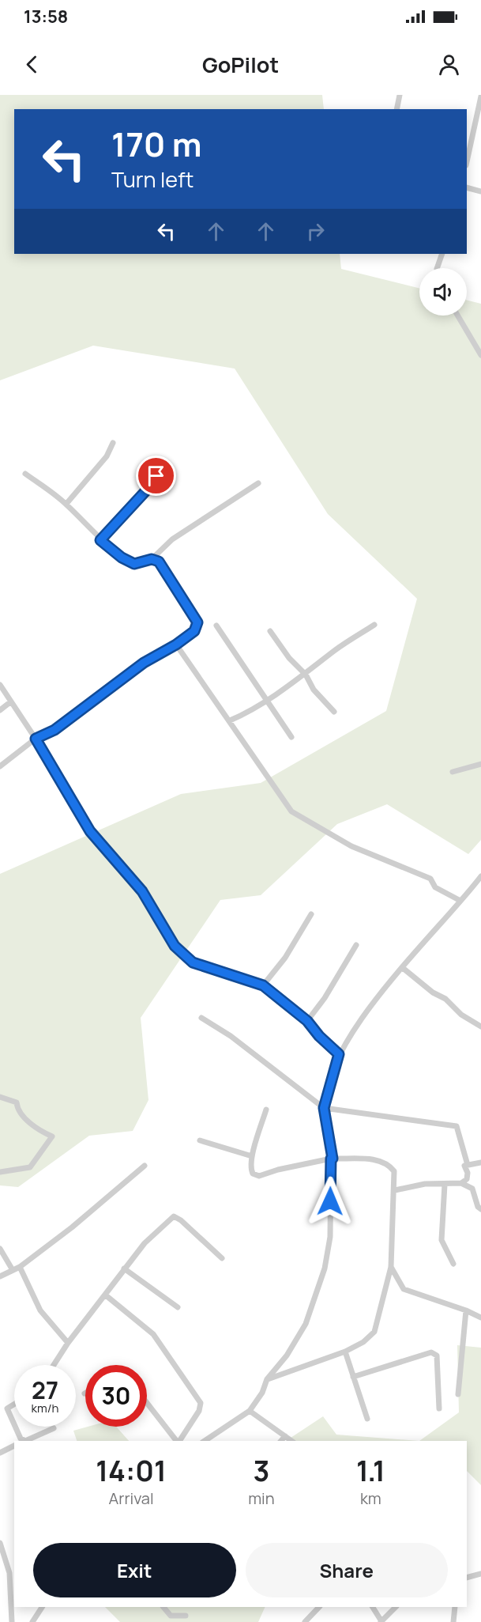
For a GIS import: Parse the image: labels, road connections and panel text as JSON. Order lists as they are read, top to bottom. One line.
{"page":{"status":"13:58","header":"GoPilot","turn":["170 m","Turn left"],"speed":"27 km/h","limit":"30","eta":["14:01","Arrival","3","min","1.1","km"],"buttons":["Exit","Share"]}}
